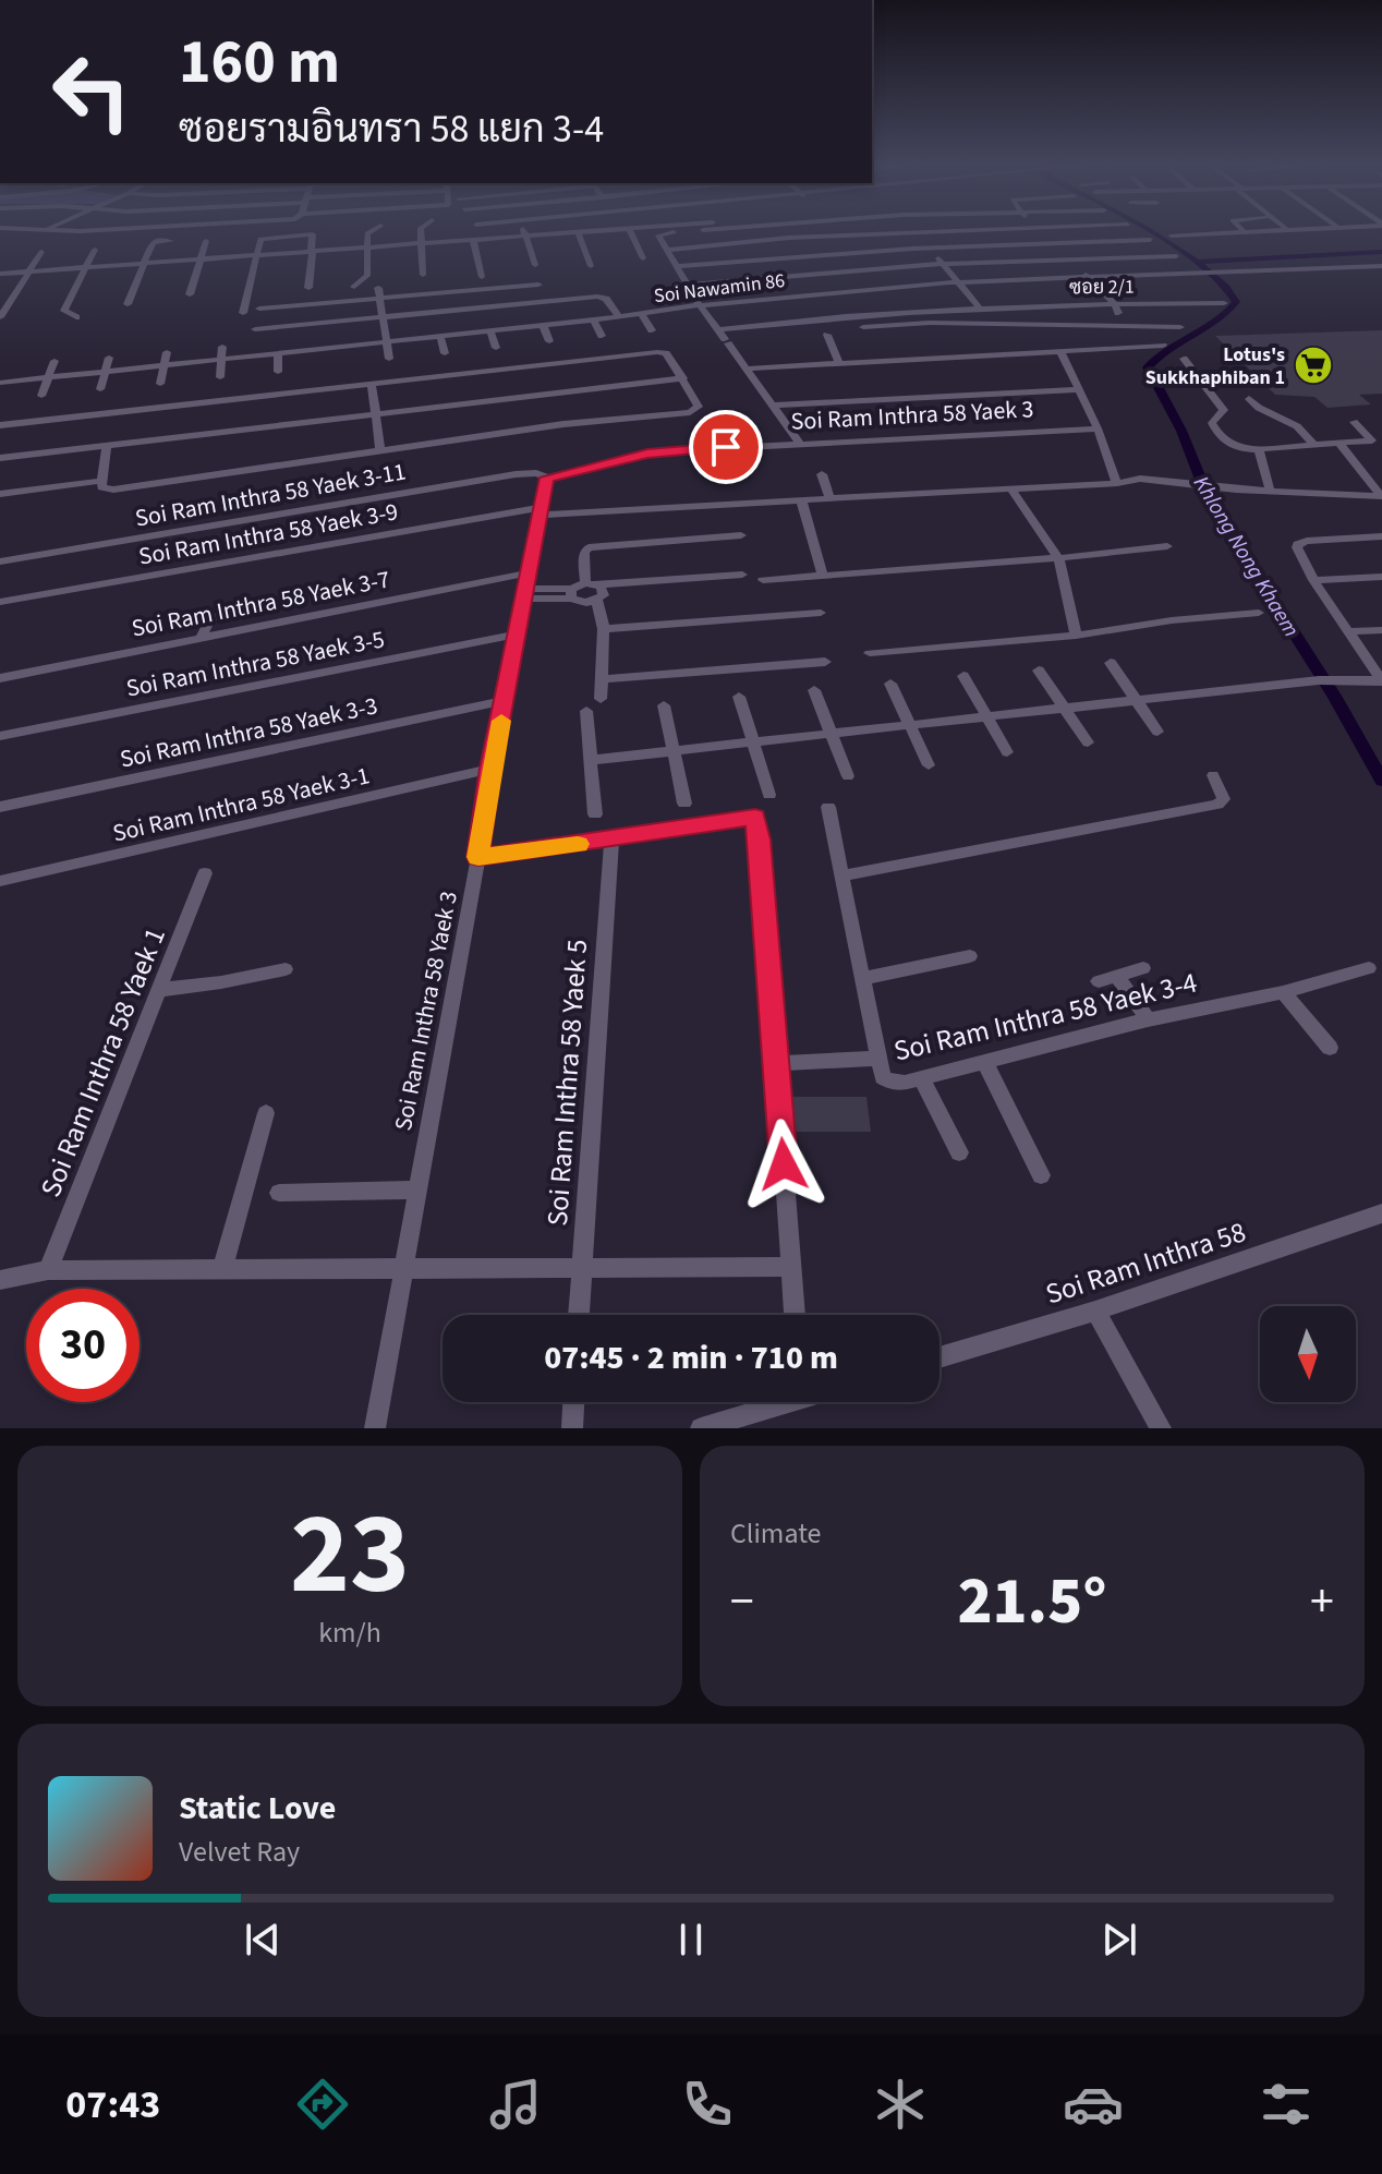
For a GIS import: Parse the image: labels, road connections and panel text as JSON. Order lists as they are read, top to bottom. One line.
{"streets":{"street":["ซอย 2/1","Soi Nawamin 86","Soi Ram Inthra 58 Yaek 3","Soi Ram Inthra 58 Yaek 3-11","Soi Ram Inthra 58 Yaek 3-9","Soi Ram Inthra 58 Yaek 3-7","Soi Ram Inthra 58 Yaek 3-5","Soi Ram Inthra 58 Yaek 3-3","Soi Ram Inthra 58 Yaek 3-1","Soi Ram Inthra 58 Yaek 3-4","Soi Ram Inthra 58 Yaek 1","Soi Ram Inthra 58 Yaek 5","Soi Ram Inthra 58"]},"crossings":[["ซอย 2/1","Soi Nawamin 86"],["Soi Ram Inthra 58 Yaek 3","Soi Ram Inthra 58 Yaek 3-11"],["Soi Ram Inthra 58 Yaek 3","Soi Ram Inthra 58 Yaek 3-9"],["Soi Ram Inthra 58 Yaek 3","Soi Ram Inthra 58 Yaek 3-7"],["Soi Ram Inthra 58 Yaek 3","Soi Ram Inthra 58 Yaek 3-5"],["Soi Ram Inthra 58 Yaek 3","Soi Ram Inthra 58 Yaek 3-3"],["Soi Ram Inthra 58 Yaek 3","Soi Ram Inthra 58 Yaek 3-1"]],"water":["Khlong Nong Khaem"],"places":{"supermarket":["Lotus's Sukkhaphiban 1"]},"north":"bottom","page":{"turn":["160 m","ซอยรามอินทรา 58 แยก 3-4"],"limit":"30","trip":"07:45 · 2 min · 710 m","tile":[["23","km/h"],"Climate"],"heat":["−","21.5°","+"],"song":["Static Love","Velvet Ray"],"tabs":"07:43"}}
